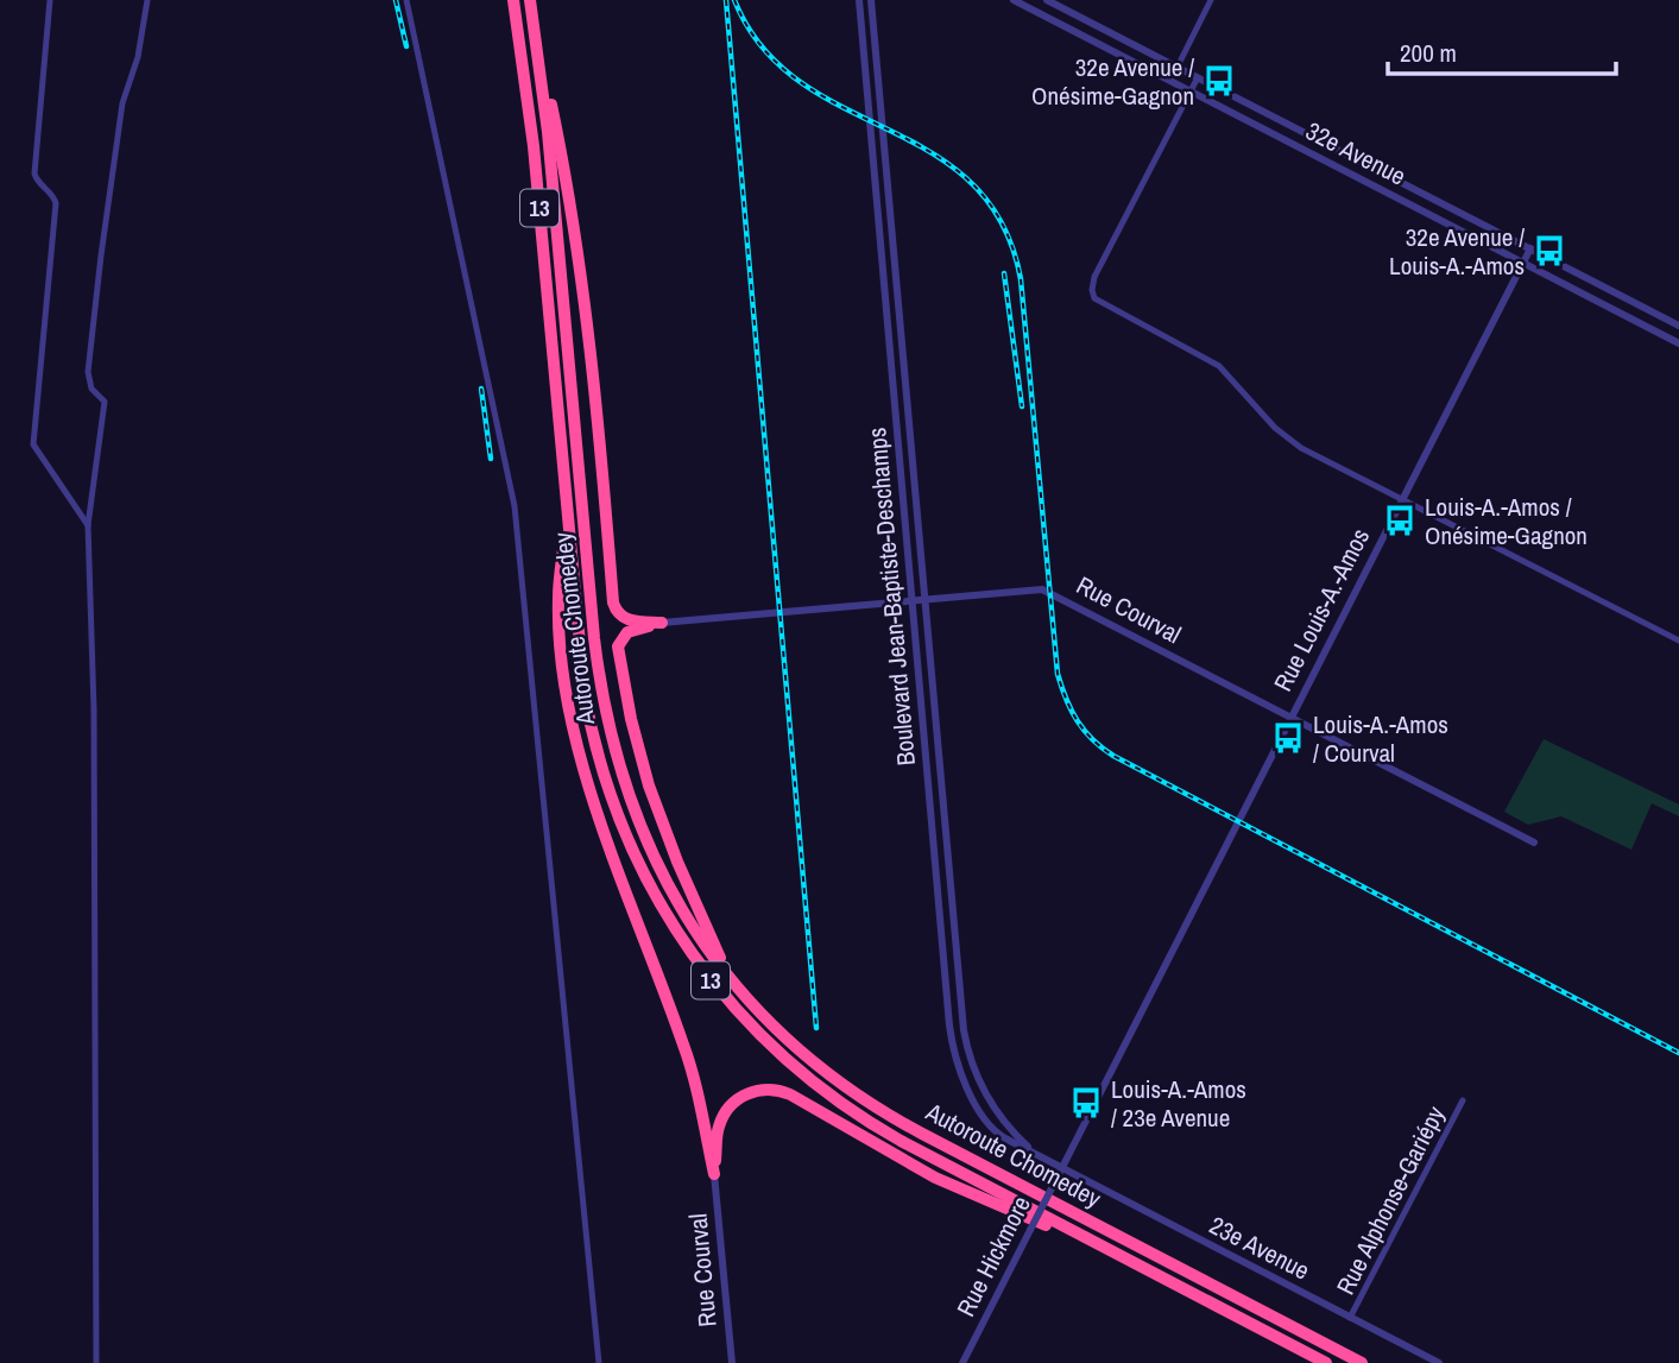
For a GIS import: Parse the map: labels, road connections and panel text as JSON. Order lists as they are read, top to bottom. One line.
{"streets":{"highway":["13","Autoroute Chomedey"],"street":["32e Avenue","Boulevard Jean-Baptiste-Deschamps","Rue Courval","Rue Louis-A.-Amos","Rue Alphonse-Gariépy","23e Avenue","Rue Hickmore"]},"crossings":[["32e Avenue","Rue Louis-A.-Amos"],["Boulevard Jean-Baptiste-Deschamps","Rue Courval"],["Boulevard Jean-Baptiste-Deschamps","Rue Louis-A.-Amos"],["Boulevard Jean-Baptiste-Deschamps","23e Avenue"],["Boulevard Jean-Baptiste-Deschamps","Rue Hickmore"],["Rue Courval","Rue Louis-A.-Amos"],["Rue Louis-A.-Amos","23e Avenue"],["Rue Louis-A.-Amos","Rue Hickmore"],["Rue Alphonse-Gariépy","23e Avenue"],["23e Avenue","Rue Hickmore"]],"places":{"bus stop":["32e Avenue / Onésime-Gagnon","32e Avenue / Louis-A.-Amos","Louis-A.-Amos / Onésime-Gagnon","Louis-A.-Amos / Courval","Louis-A.-Amos / 23e Avenue"]},"scale_bar":"200 m"}
